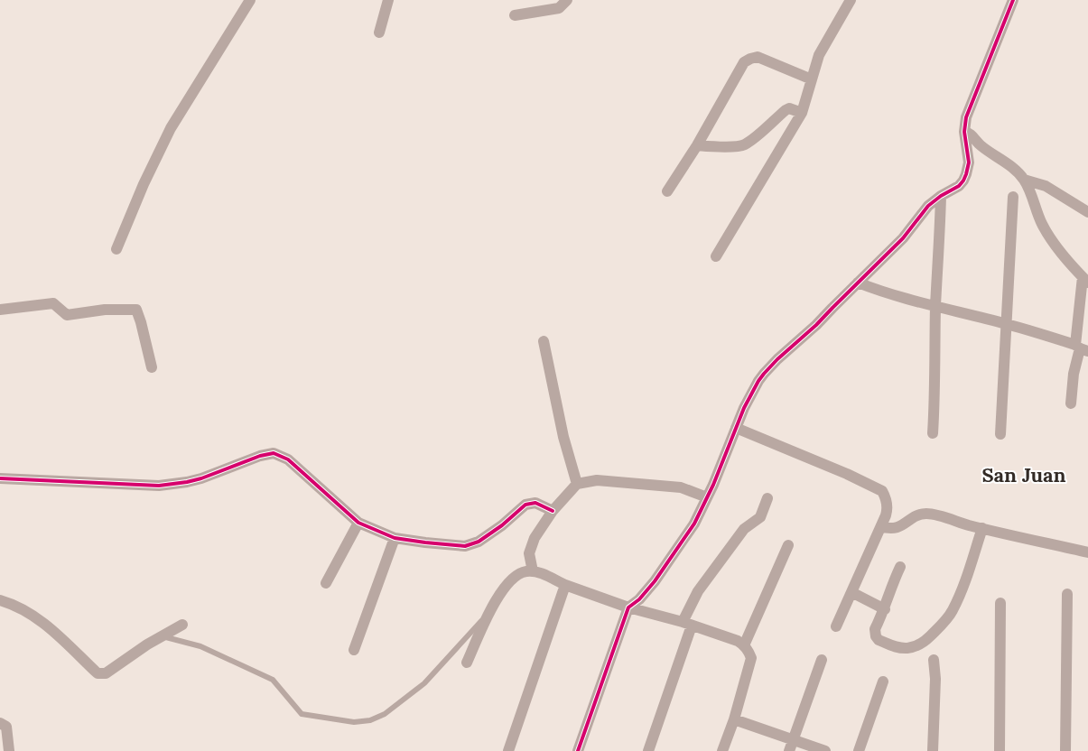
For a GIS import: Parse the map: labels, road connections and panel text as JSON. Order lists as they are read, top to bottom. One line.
{"districts":["San Juan"]}
